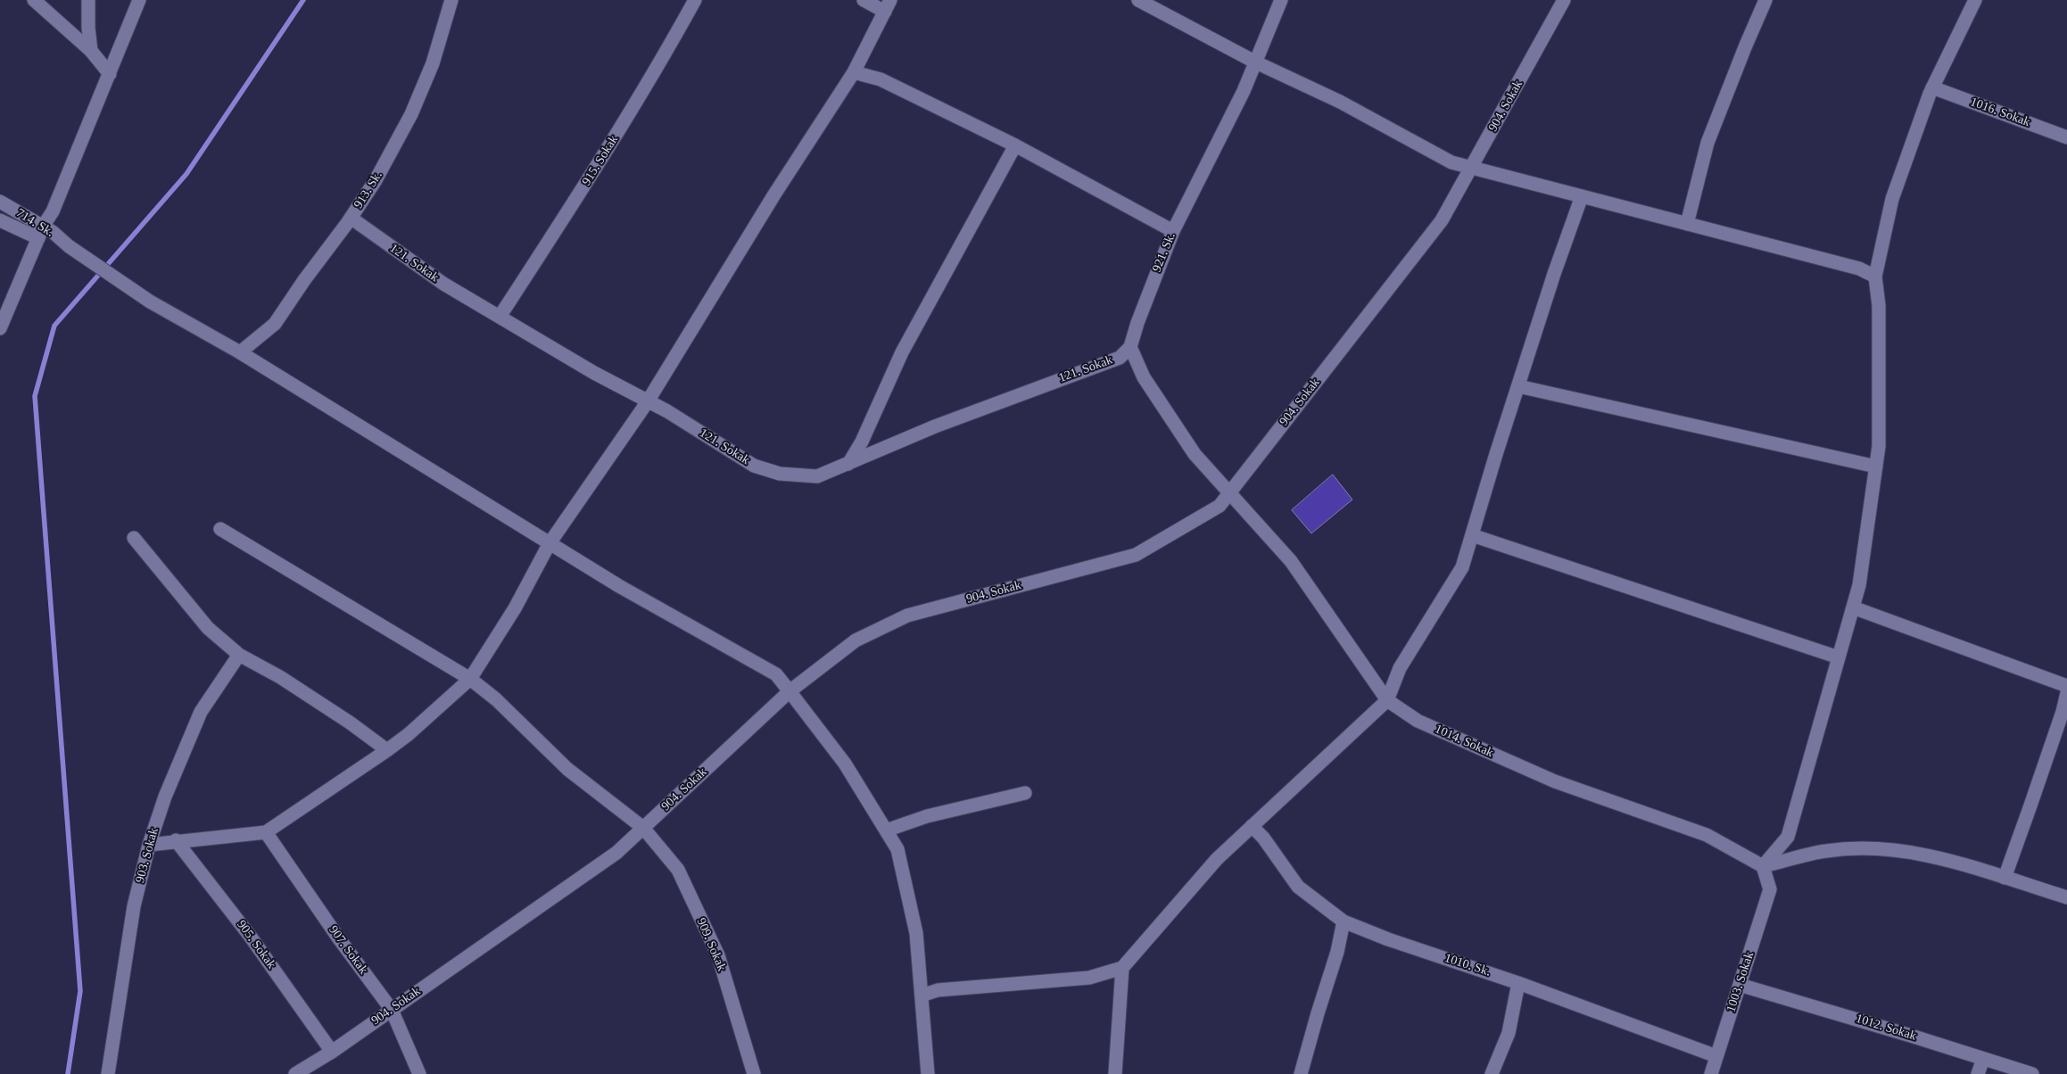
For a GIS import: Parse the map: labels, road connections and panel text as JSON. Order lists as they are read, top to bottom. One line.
{"streets":{"street":["904. Sokak","1016. Sokak","915. Sokak","913. Sk.","714. Sk.","921. Sk.","121. Sokak","1014. Sokak","903. Sokak","905. Sokak","909. Sokak","907. Sokak","1010. Sk.","1003. Sokak","1012. Sokak"]},"crossings":[["904. Sokak","714. Sk."],["904. Sokak","1014. Sokak"],["904. Sokak","905. Sokak"],["904. Sokak","909. Sokak"],["904. Sokak","907. Sokak"],["915. Sokak","121. Sokak"],["913. Sk.","714. Sk."],["913. Sk.","121. Sokak"],["921. Sk.","121. Sokak"],["1014. Sokak","1003. Sokak"],["1010. Sk.","1003. Sokak"],["1003. Sokak","1012. Sokak"]]}
